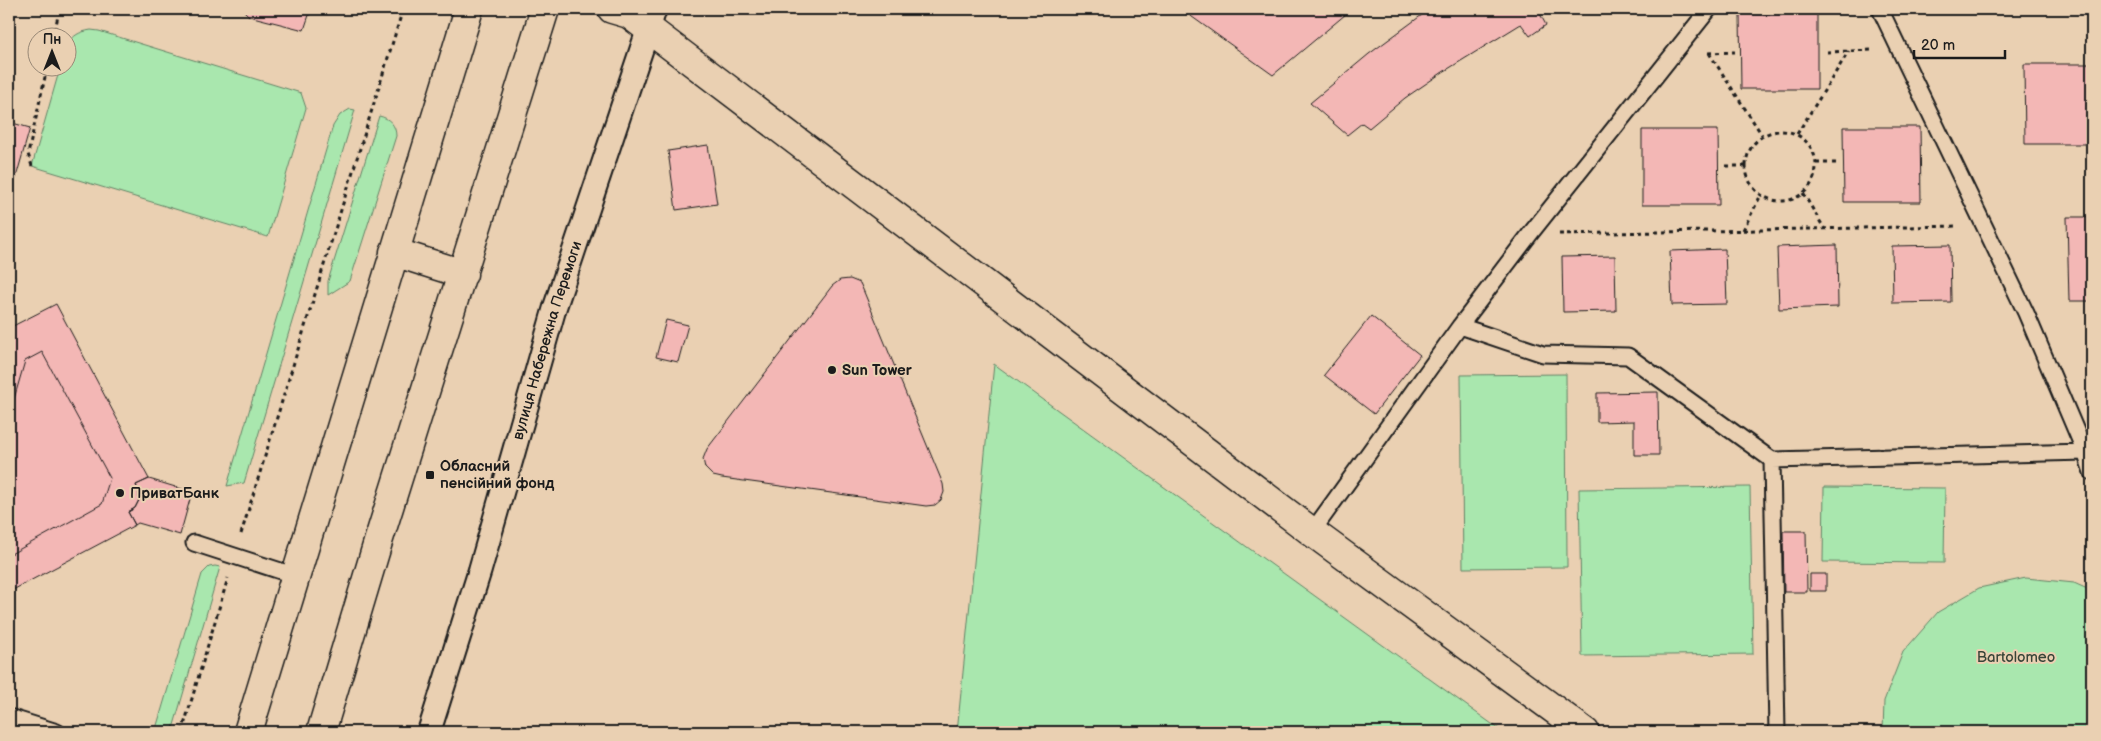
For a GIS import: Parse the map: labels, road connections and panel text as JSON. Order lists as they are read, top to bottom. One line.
{"streets":{"street":["вулиця Набережна Перемоги"]},"parks":["Bartolomeo"],"places":{"other":["Sun Tower","ПриватБанк"],"transit":["Обласний пенсійний фонд"]},"scale_bar":"20 m","north":"top"}
